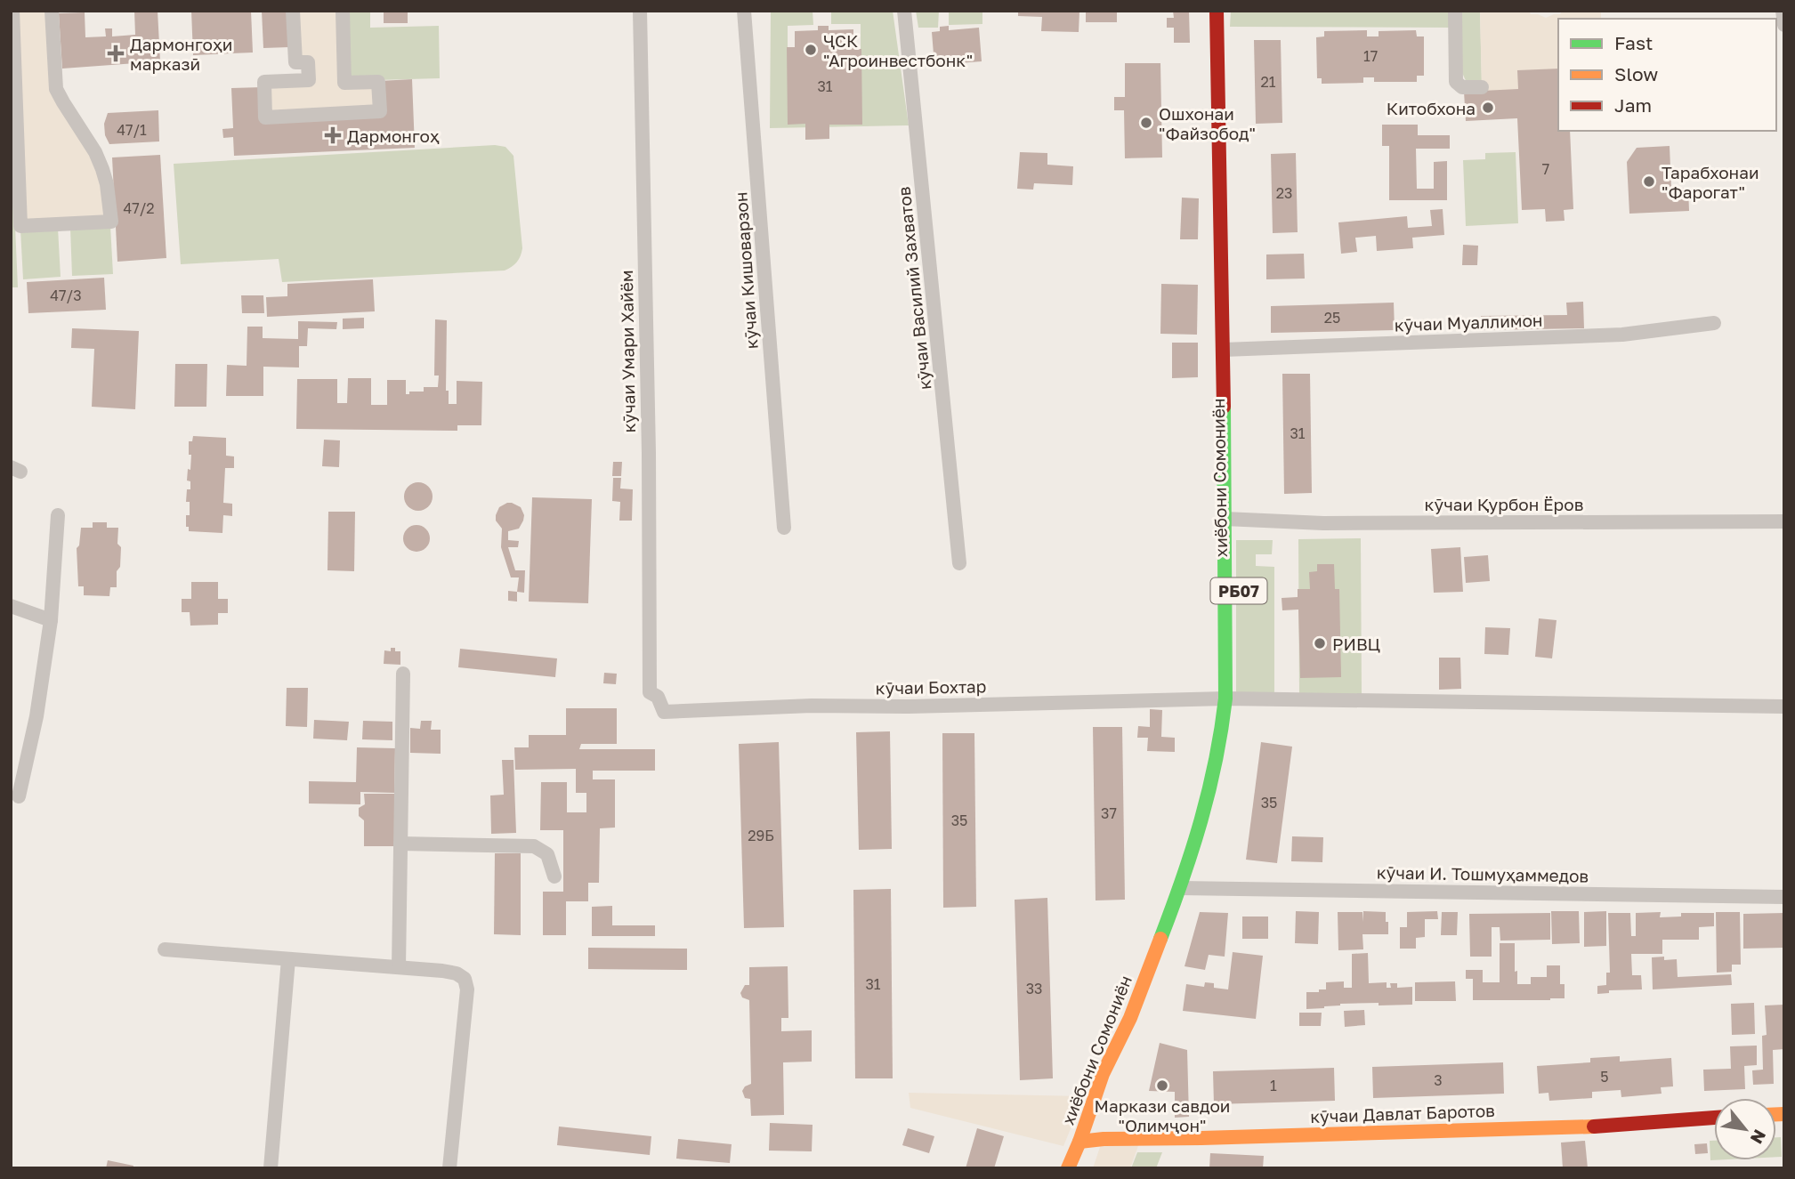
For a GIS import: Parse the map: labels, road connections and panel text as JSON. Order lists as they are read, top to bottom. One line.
{"streets":{"main road":["хиёбони Сомониён","РБ07","кӯчаи Давлат Баротов"],"street":["кӯчаи Кишоварзон","кӯчаи Василий Захватов","кӯчаи Муаллимон","кӯчаи Умари Хайём","кӯчаи Қурбон Ёров","кӯчаи Бохтар","кӯчаи И. Тошмуҳаммедов"]},"crossings":[["кӯчаи Муаллимон","хиёбони Сомониён"],["кӯчаи Умари Хайём","кӯчаи Бохтар"],["хиёбони Сомониён","кӯчаи Қурбон Ёров"],["хиёбони Сомониён","РБ07"],["хиёбони Сомониён","кӯчаи Бохтар"],["хиёбони Сомониён","кӯчаи И. Тошмуҳаммедов"],["хиёбони Сомониён","кӯчаи Давлат Баротов"],["РБ07","кӯчаи Давлат Баротов"]],"places":{"other":["ҶСК \"Агроинвестбонк\"","Китобхона","Ошхонаи \"Файзобод\"","Тарабхонаи \"Фарогат\"","РИВЦ","Маркази савдои \"Олимҷон\""],"health":["Дармонгоҳи марказӣ","Дармонгоҳ"]},"house_numbers":["17","21","31","47/1","7","23","47/2","47/3","25","31","35","37","35","29Б","31","33","5","3","1"],"legend":["Fast","Slow","Jam"],"north":"bottom right"}
